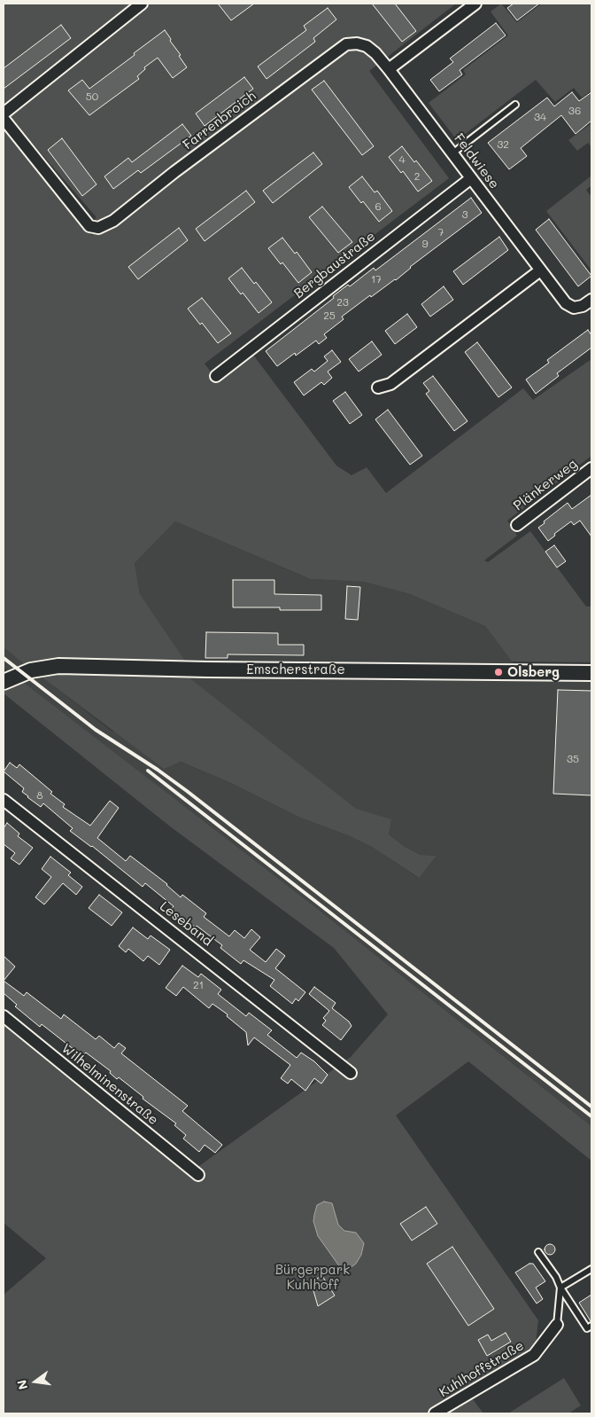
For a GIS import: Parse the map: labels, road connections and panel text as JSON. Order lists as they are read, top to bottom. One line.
{"streets":{"street":["Farrenbroich","Feldwiese","Bergbaustraße","Plänkerweg","Emscherstraße","Leseband","Wilhelminenstraße","Kuhlhoffstraße"]},"crossings":[["Farrenbroich","Feldwiese"],["Feldwiese","Bergbaustraße"]],"parks":["Bürgerpark Kuhlhoff"],"places":["Olsberg"],"house_numbers":["50","36","34","32","4","2","6","3","7","9","17","23","25","35","8","21"],"north":"left"}
